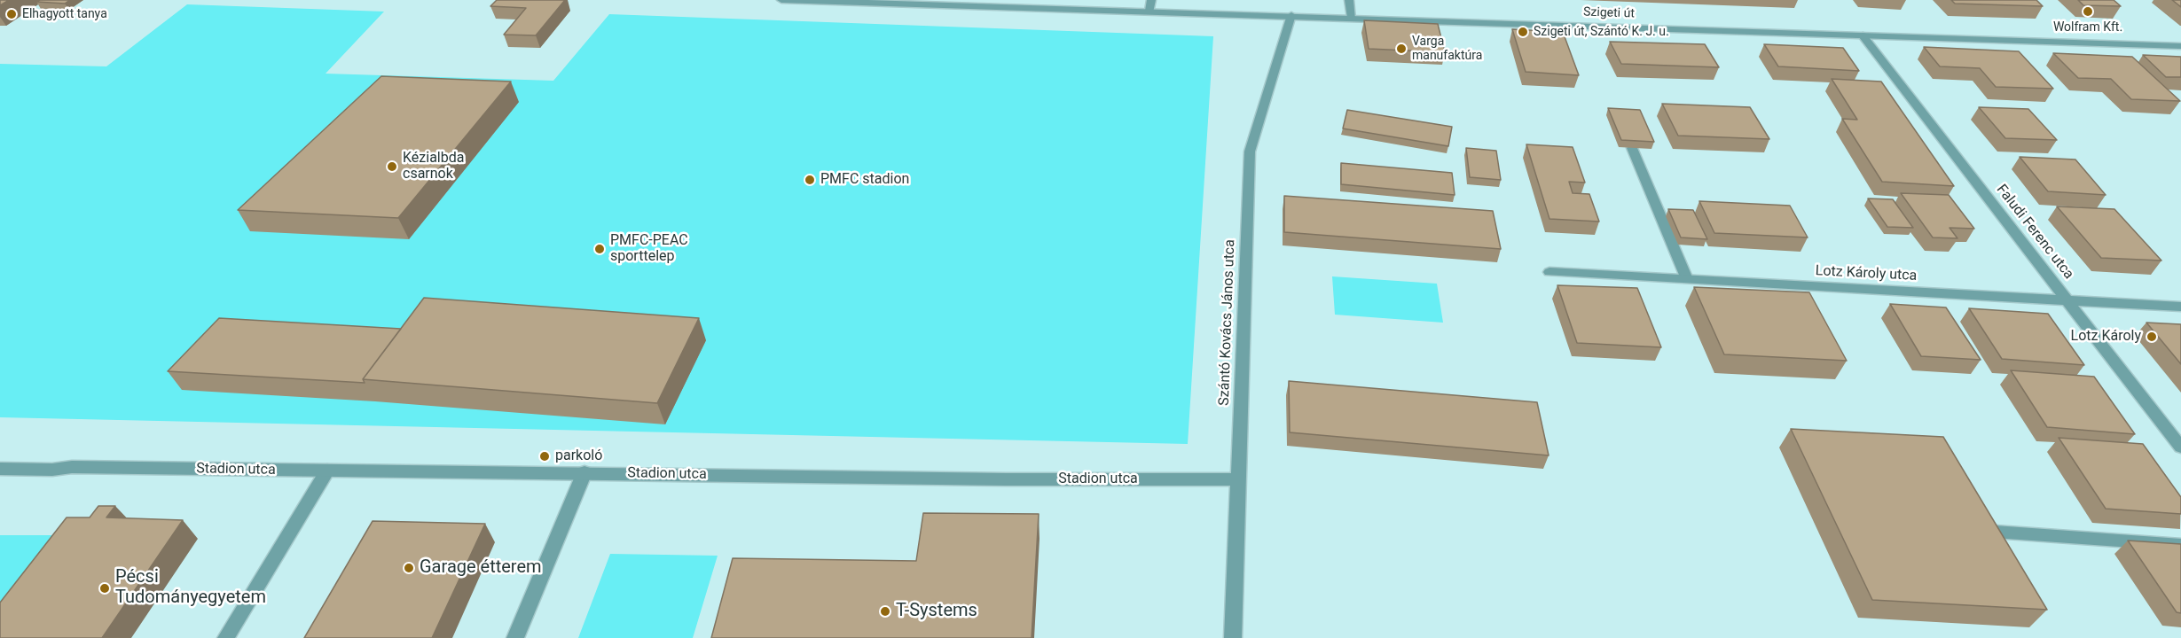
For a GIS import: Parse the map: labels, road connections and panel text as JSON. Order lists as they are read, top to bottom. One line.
{"streets":{"street":["Szigeti út","Faludi Ferenc utca","Lotz Károly utca","Szántó Kovács János utca","Stadion utca"]},"crossings":[["Szigeti út","Faludi Ferenc utca"],["Szigeti út","Szántó Kovács János utca"],["Faludi Ferenc utca","Lotz Károly utca"],["Szántó Kovács János utca","Stadion utca"]],"places":["Wolfram Kft.","Elhagyott tanya","Szigeti út, Szántó K. J. u.","Varga manufaktúra","Kézialbda csarnok","PMFC stadion","PMFC-PEAC sporttelep","Lotz Károly","parkoló","Garage étterem","Pécsi Tudományegyetem","T-Systems"]}
